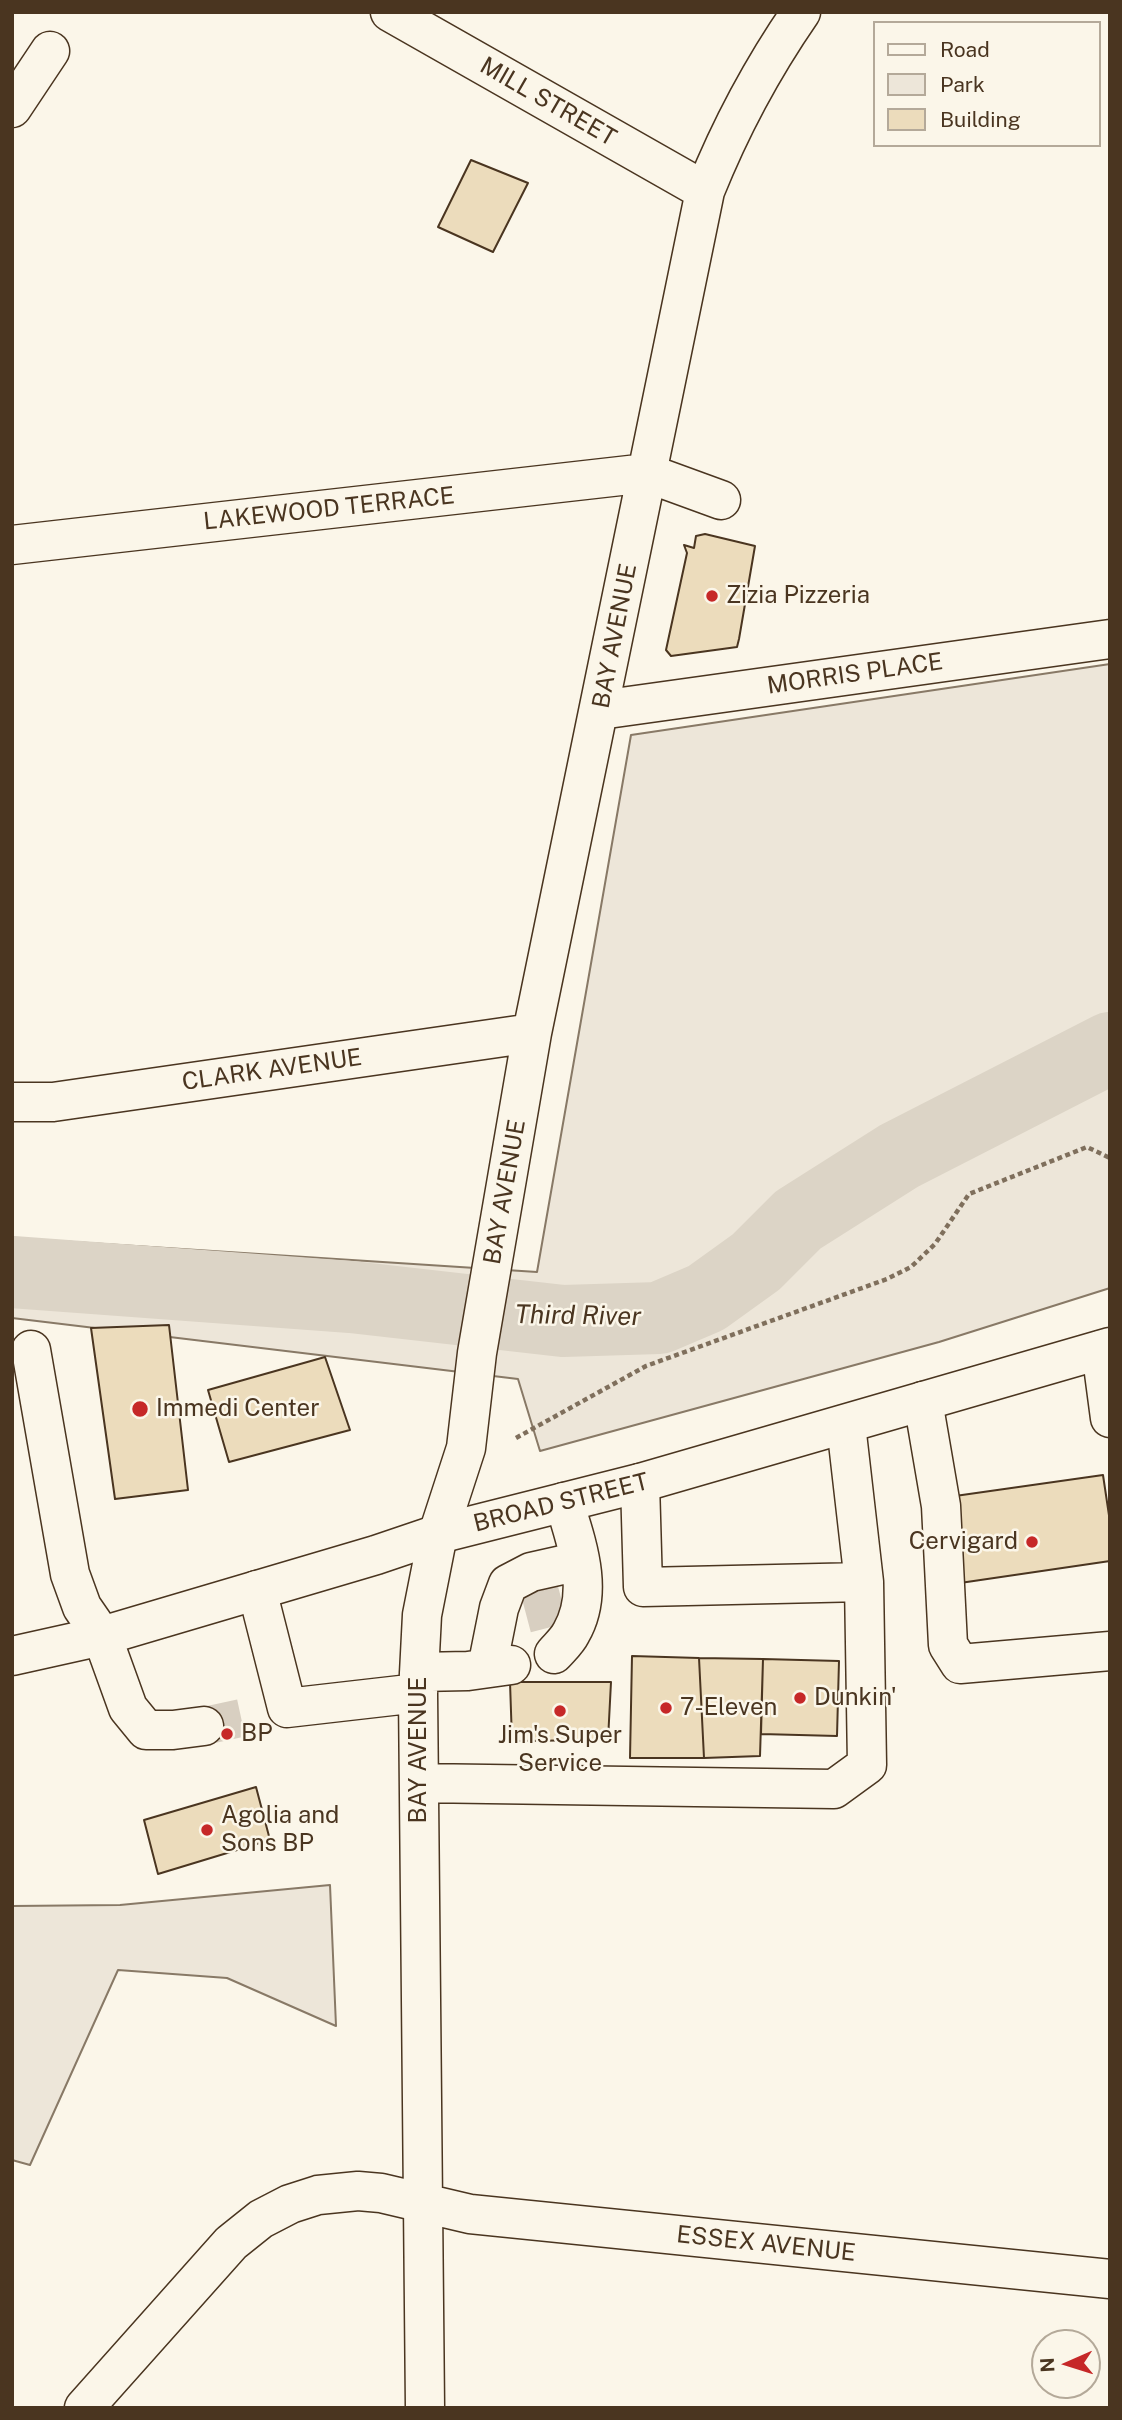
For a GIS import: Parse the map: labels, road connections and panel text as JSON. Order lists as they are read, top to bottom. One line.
{"streets":{"street":["MILL STREET","LAKEWOOD TERRACE","BAY AVENUE","MORRIS PLACE","CLARK AVENUE","BROAD STREET","ESSEX AVENUE"]},"crossings":[["MILL STREET","BAY AVENUE"],["LAKEWOOD TERRACE","BAY AVENUE"],["BAY AVENUE","MORRIS PLACE"],["BAY AVENUE","CLARK AVENUE"],["BAY AVENUE","BROAD STREET"],["BAY AVENUE","ESSEX AVENUE"]],"water":["Third River"],"places":["Zizia Pizzeria","Immedi Center","Cervigard","Dunkin'","7-Eleven","Jim's Super Service","BP","Agolia and Sons BP"],"legend":["Road","Park","Building"],"north":"left"}
